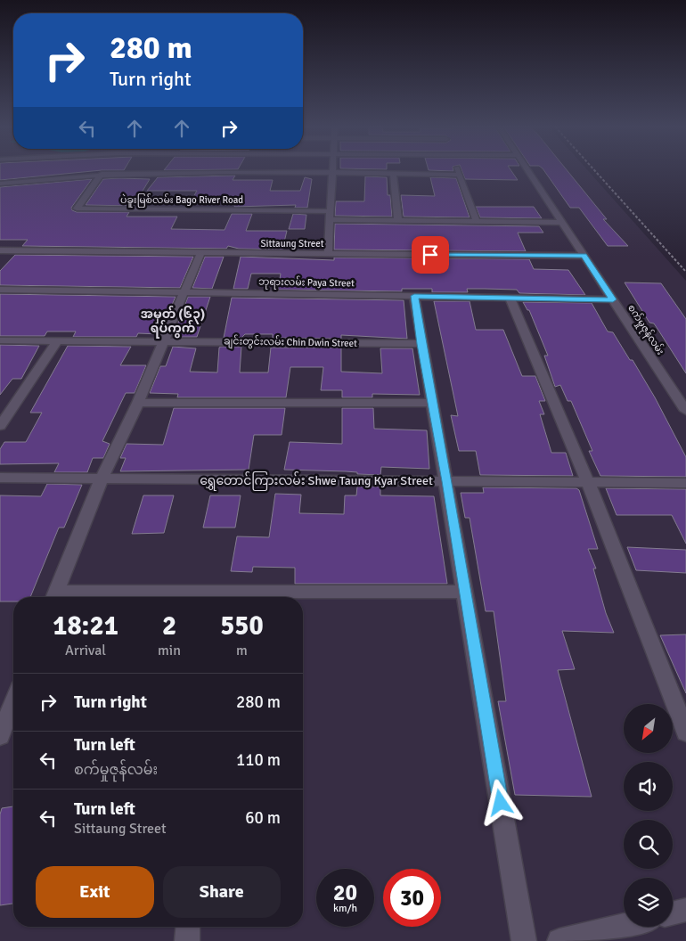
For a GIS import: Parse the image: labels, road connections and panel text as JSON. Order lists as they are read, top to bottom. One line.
{"streets":{"street":["ပဲခူးမြစ်လမ်း Bago River Road","Sittaung Street","ဘုရားလမ်း Paya Street","စက်မှုဇုန်လမ်း","ချင်းတွင်းလမ်း Chin Dwin Street","ရွှေတောင်ကြားလမ်း Shwe Taung Kyar Street"]},"crossings":[["Sittaung Street","စက်မှုဇုန်လမ်း"],["ဘုရားလမ်း Paya Street","စက်မှုဇုန်လမ်း"]],"districts":["အမှတ် (၆၃) ရပ်ကွက်"],"north":"bottom left","page":{"turn":["280 m","Turn right"],"eta":["18:21","Arrival","2","min","550","m"],"list":[{"name":"Turn right","value":"280 m"},{"name":"Turn left","note":"စက်မှုဇုန်လမ်း","value":"110 m"},{"name":"Turn left","note":"Sittaung Street","value":"60 m"}],"buttons":["Exit","Share"],"speed":"20 km/h","limit":"30"}}
